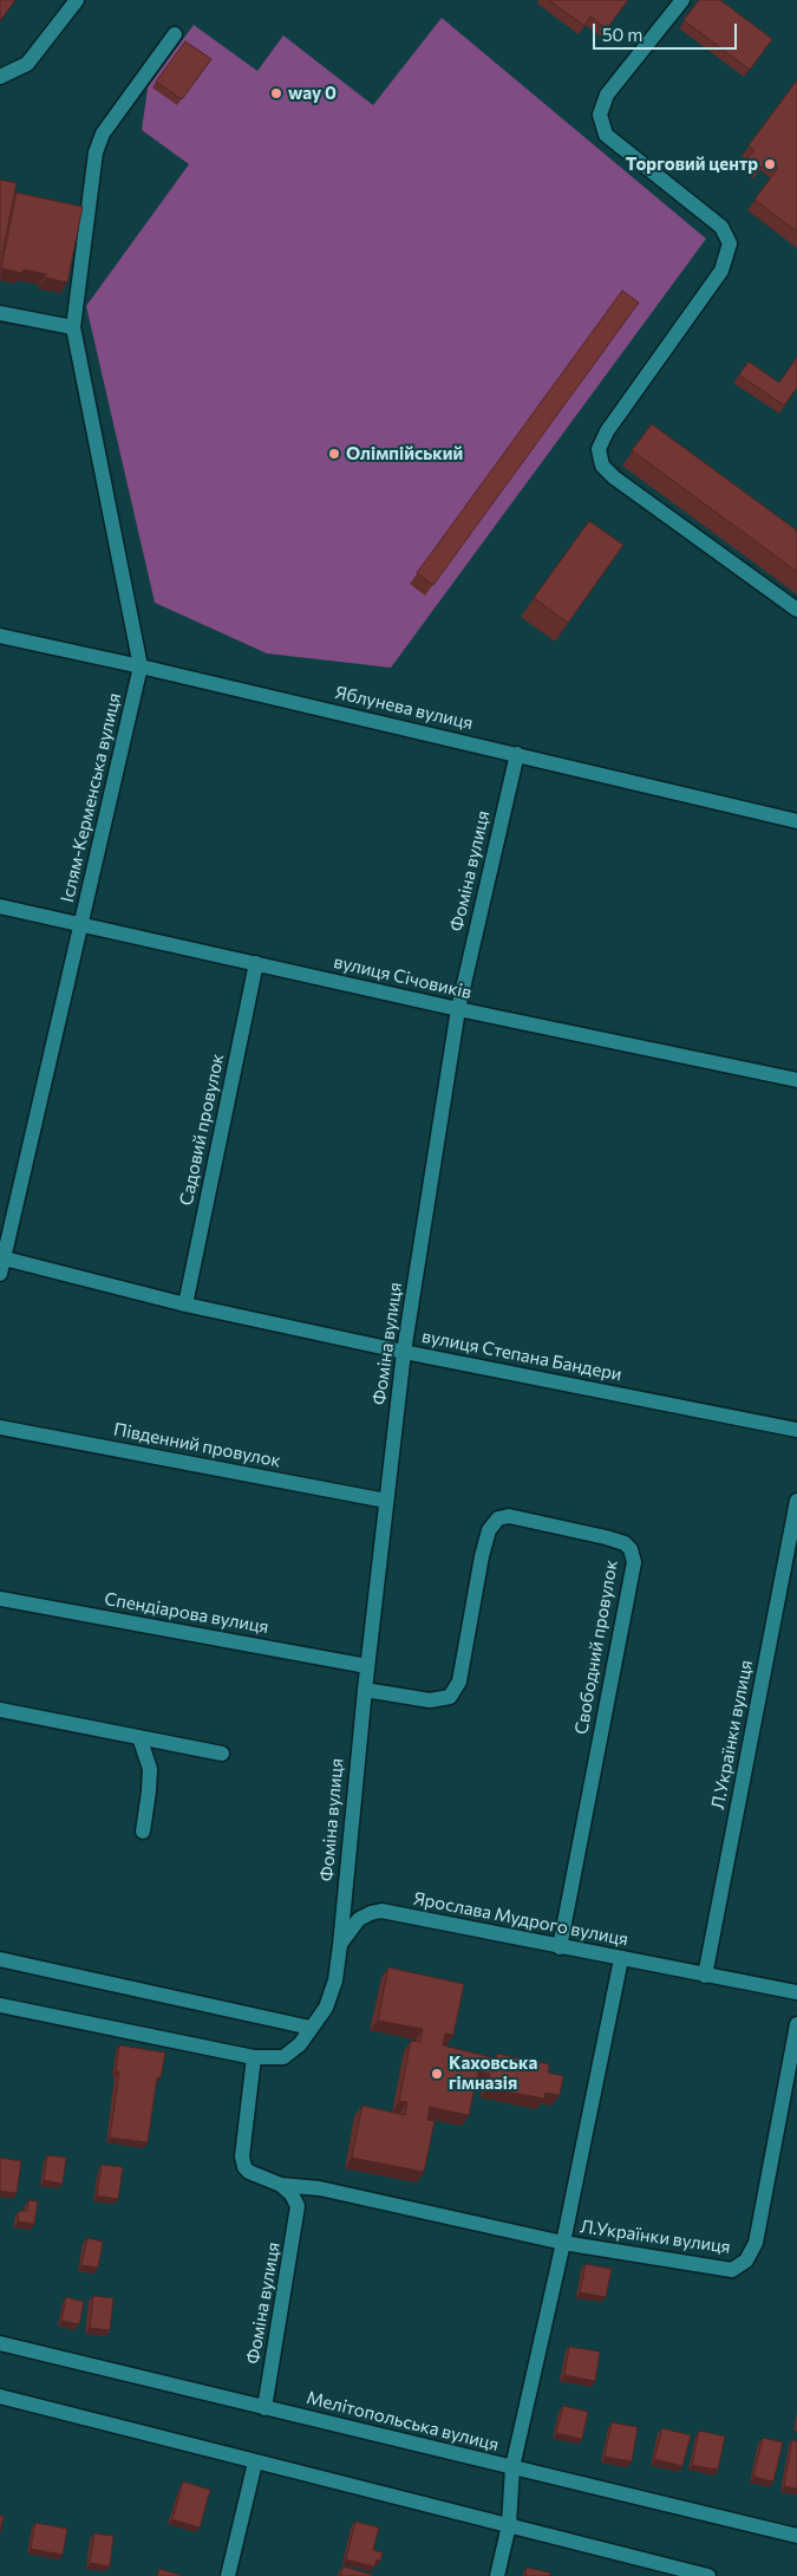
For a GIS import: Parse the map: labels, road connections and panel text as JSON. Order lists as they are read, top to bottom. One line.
{"streets":{"street":["Яблунева вулиця","Іслям-Керменська вулиця","Фоміна вулиця","вулиця Січовиків","Садовий провулок","вулиця Степана Бандери","Південний провулок","Спендіарова вулиця","Свободний провулок","Л.Українки вулиця","Ярослава Мудрого вулиця","Мелітопольська вулиця"]},"crossings":[["Яблунева вулиця","Іслям-Керменська вулиця"],["Яблунева вулиця","Фоміна вулиця"],["Іслям-Керменська вулиця","вулиця Січовиків"],["Іслям-Керменська вулиця","вулиця Степана Бандери"],["Фоміна вулиця","вулиця Січовиків"],["Фоміна вулиця","вулиця Степана Бандери"],["Фоміна вулиця","Південний провулок"],["Фоміна вулиця","Спендіарова вулиця"],["Фоміна вулиця","Свободний провулок"],["Фоміна вулиця","Л.Українки вулиця"],["Фоміна вулиця","Ярослава Мудрого вулиця"],["Фоміна вулиця","Мелітопольська вулиця"],["вулиця Січовиків","Садовий провулок"],["Садовий провулок","вулиця Степана Бандери"],["Свободний провулок","Ярослава Мудрого вулиця"],["Л.Українки вулиця","Ярослава Мудрого вулиця"],["Л.Українки вулиця","Мелітопольська вулиця"]],"places":["way 0","Торговий центр","Олімпійський","Каховська гімназія"],"scale_bar":"50 m"}
